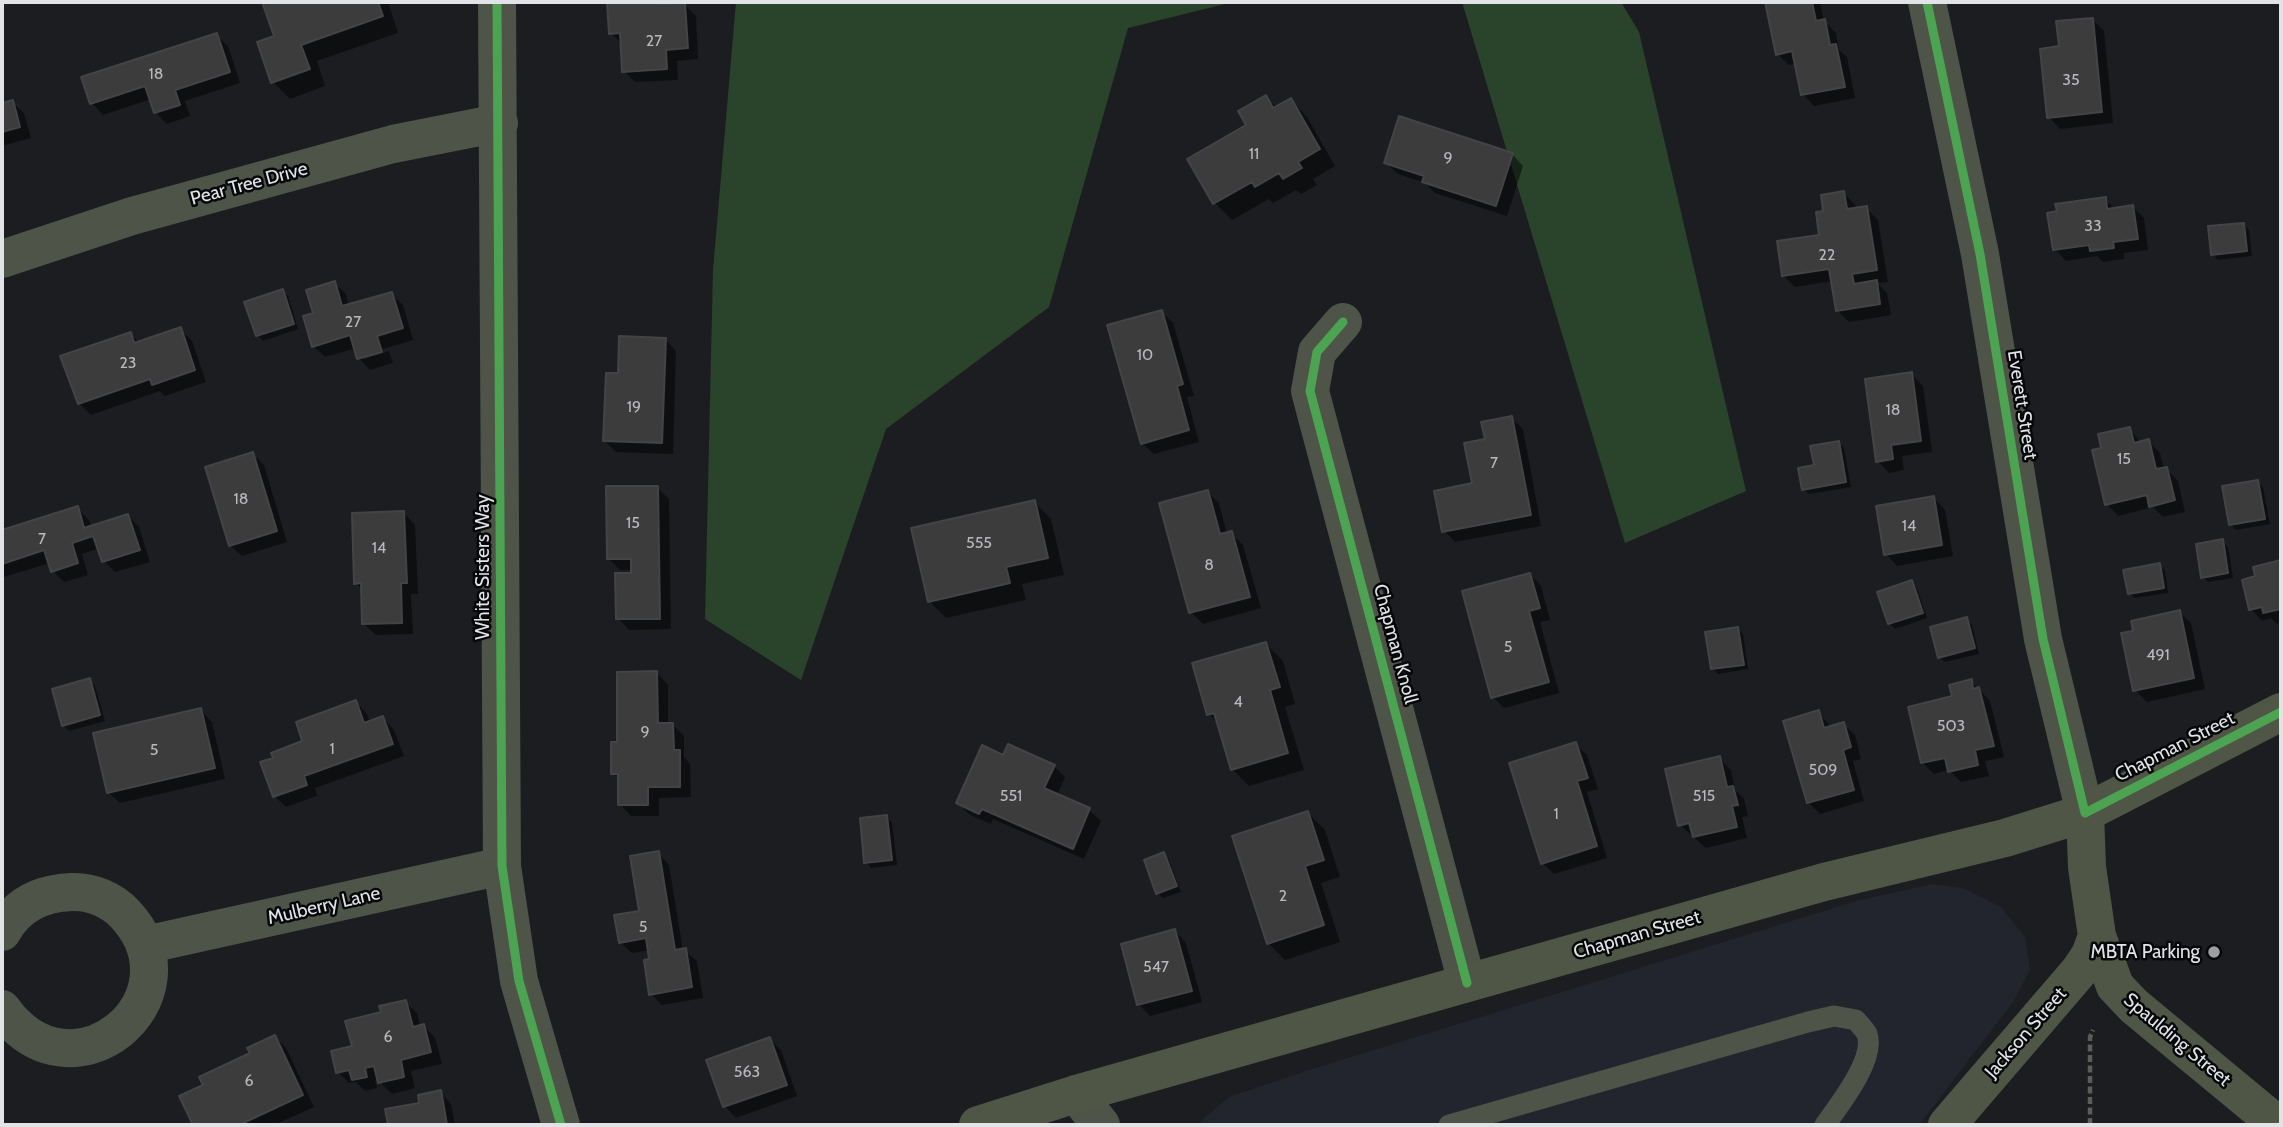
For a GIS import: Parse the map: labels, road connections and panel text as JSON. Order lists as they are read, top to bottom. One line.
{"streets":{"main road":["Chapman Street","Jackson Street","Spaulding Street"],"street":["Pear Tree Drive","Everett Street","White Sisters Way","Chapman Knoll","Mulberry Lane"]},"crossings":[["Pear Tree Drive","White Sisters Way"],["Everett Street","Chapman Street"],["Everett Street","Spaulding Street"],["White Sisters Way","Mulberry Lane"],["Chapman Knoll","Chapman Street"],["Chapman Street","Spaulding Street"],["Jackson Street","Spaulding Street"]],"places":["MBTA Parking"],"house_numbers":["27","18","35","11","9","33","22","27","10","23","19","18","15","7","18","15","14","7","555","14","8","5","491","4","503","9","1","5","509","551","515","1","2","5","547","6","563","6"]}
